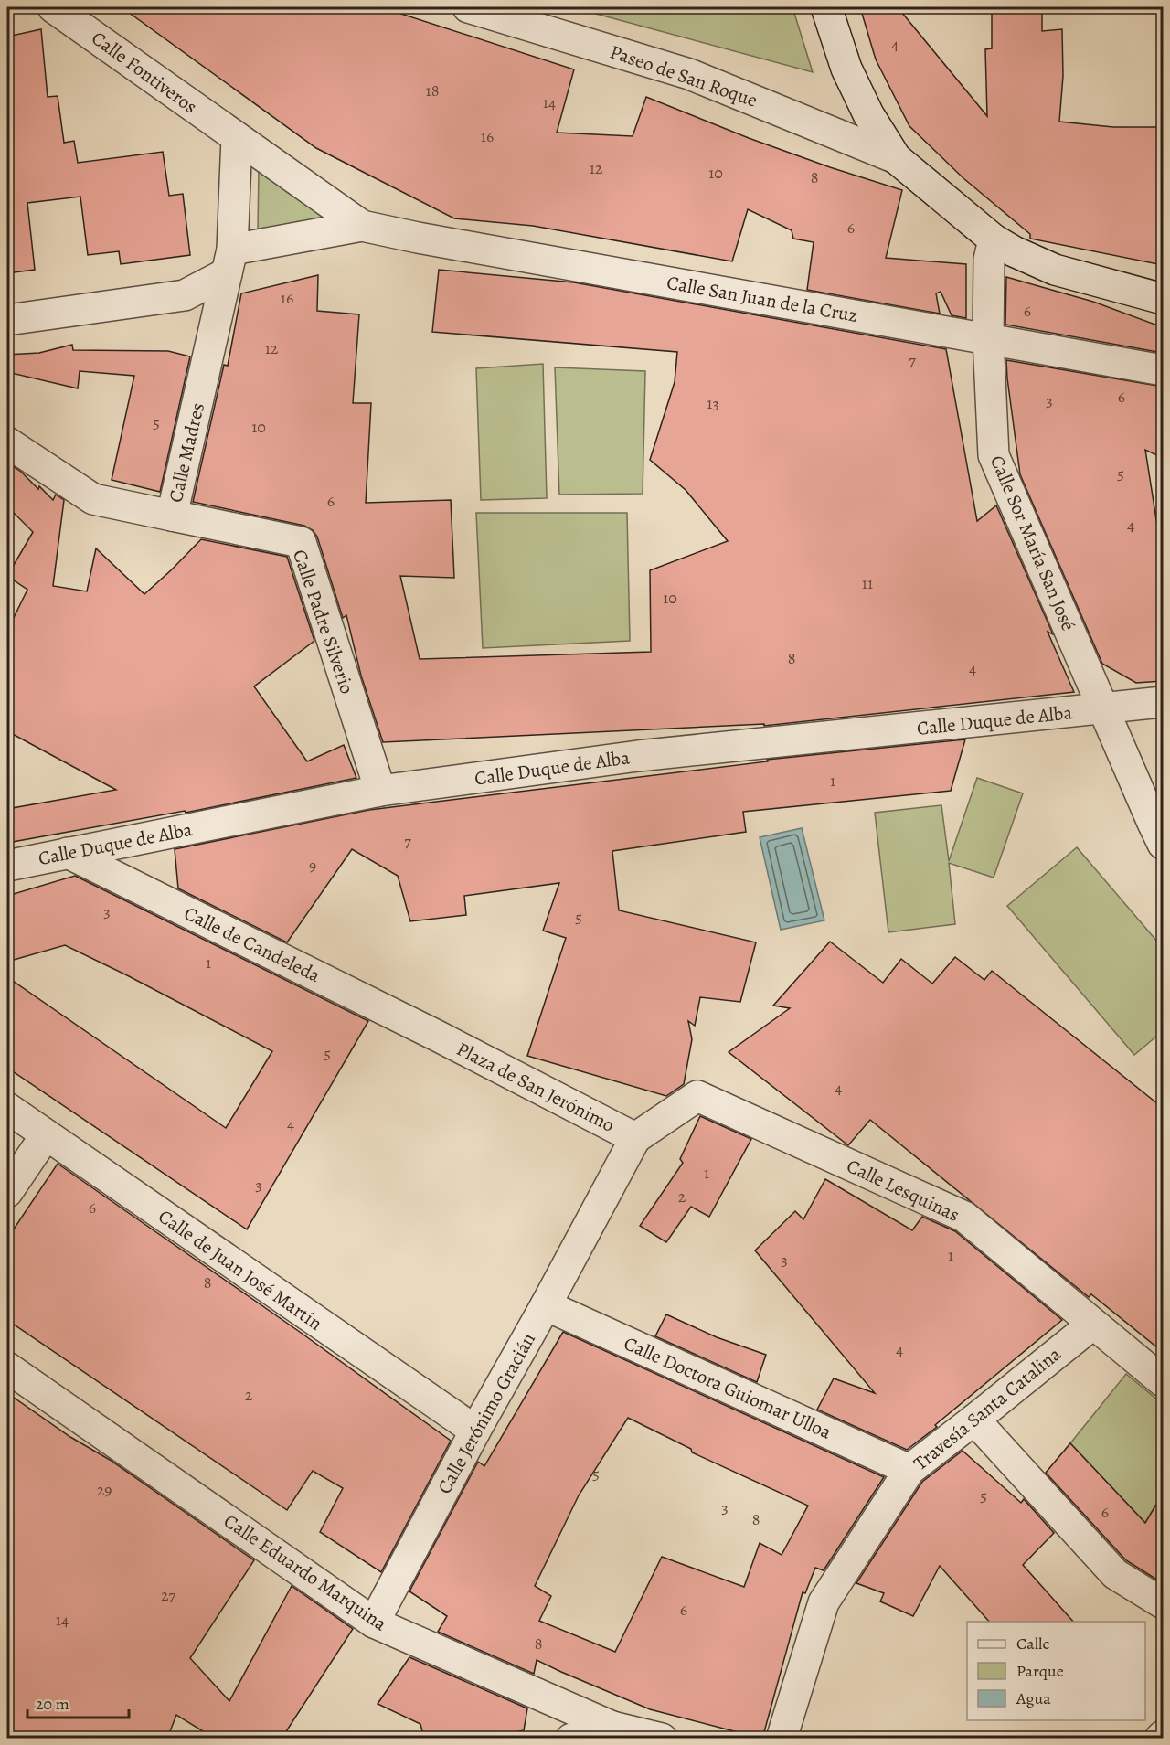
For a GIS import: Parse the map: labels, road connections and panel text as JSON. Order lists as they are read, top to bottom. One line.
{"streets":{"street":["Calle Fontiveros","Paseo de San Roque","Calle San Juan de la Cruz","Calle Madres","Calle Sor María San José","Calle Padre Silverio","Calle Duque de Alba","Calle de Candeleda","Plaza de San Jerónimo","Calle Lesquinas","Calle de Juan José Martín","Calle Doctora Guiomar Ulloa","Travesía Santa Catalina","Calle Jerónimo Gracián","Calle Eduardo Marquina"]},"crossings":[["Calle Fontiveros","Calle San Juan de la Cruz"],["Calle San Juan de la Cruz","Calle Madres"],["Calle San Juan de la Cruz","Calle Sor María San José"],["Calle Madres","Calle Padre Silverio"],["Calle Sor María San José","Calle Duque de Alba"],["Calle Padre Silverio","Calle Duque de Alba"],["Calle Duque de Alba","Calle de Candeleda"],["Calle de Candeleda","Plaza de San Jerónimo"],["Plaza de San Jerónimo","Calle Lesquinas"],["Plaza de San Jerónimo","Calle Jerónimo Gracián"],["Calle Lesquinas","Travesía Santa Catalina"],["Calle de Juan José Martín","Calle Jerónimo Gracián"],["Calle Doctora Guiomar Ulloa","Travesía Santa Catalina"],["Calle Doctora Guiomar Ulloa","Calle Jerónimo Gracián"],["Calle Jerónimo Gracián","Calle Eduardo Marquina"]],"house_numbers":["4","18","14","16","12","10","8","6","16","6","12","7","6","3","13","5","10","5","6","4","11","10","8","4","1","7","9","3","5","1","5","4","4","1","3","2","6","1","3","8","4","2","5","29","5","3","6","8","27","6","14","8"],"legend":["Calle","Parque","Agua"],"scale_bar":"20 m"}
